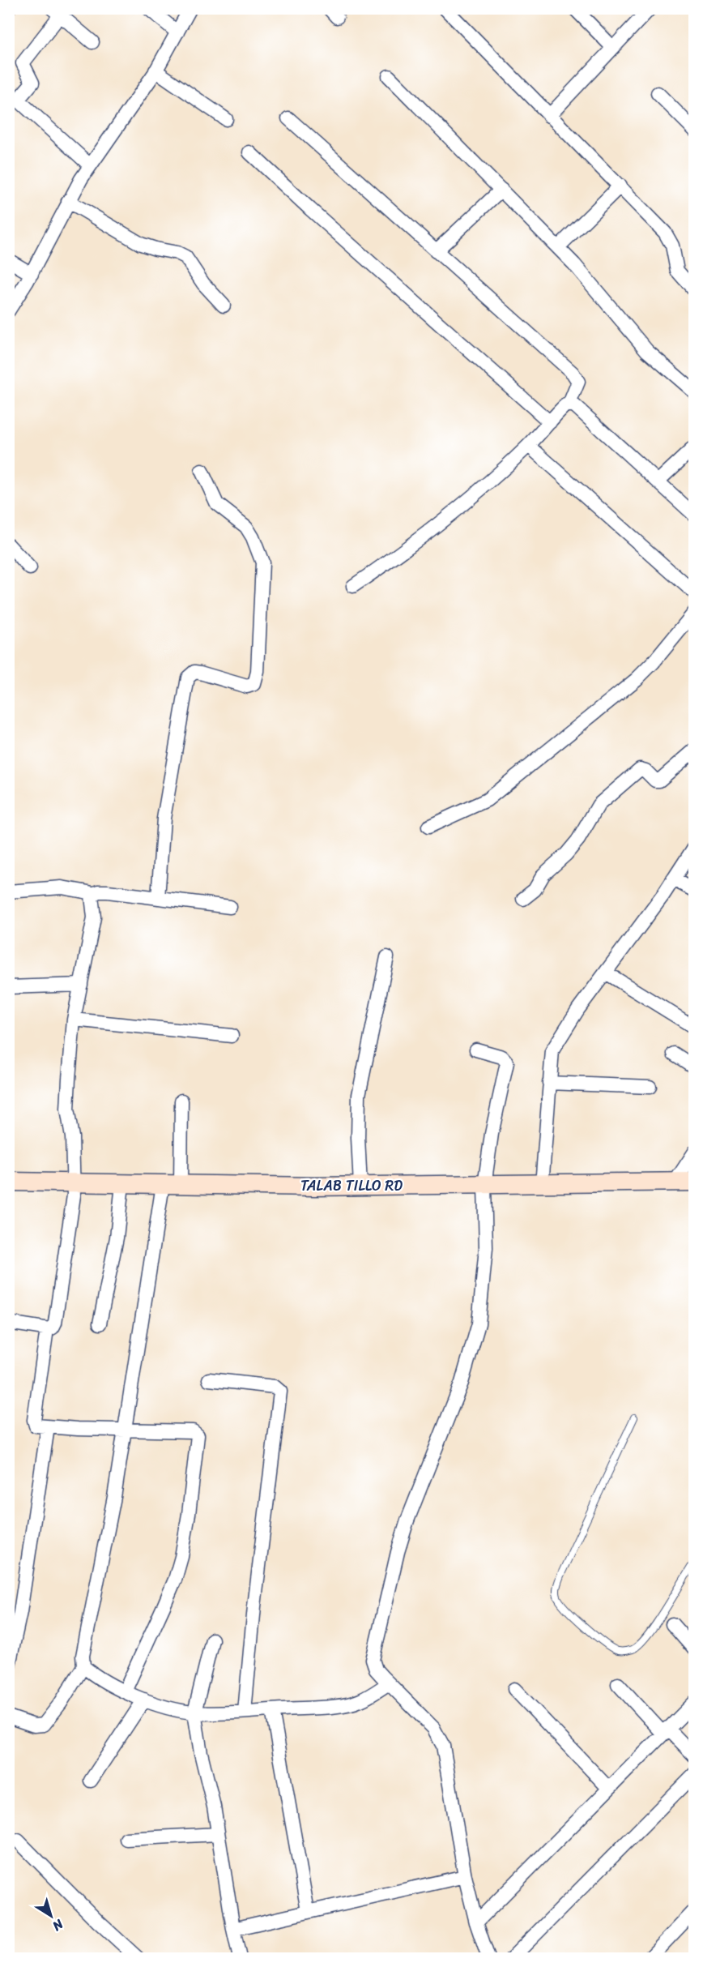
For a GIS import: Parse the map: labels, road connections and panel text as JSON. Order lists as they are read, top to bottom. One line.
{"streets":{"main road":["TALAB TILLO RD"]},"north":"bottom right"}
